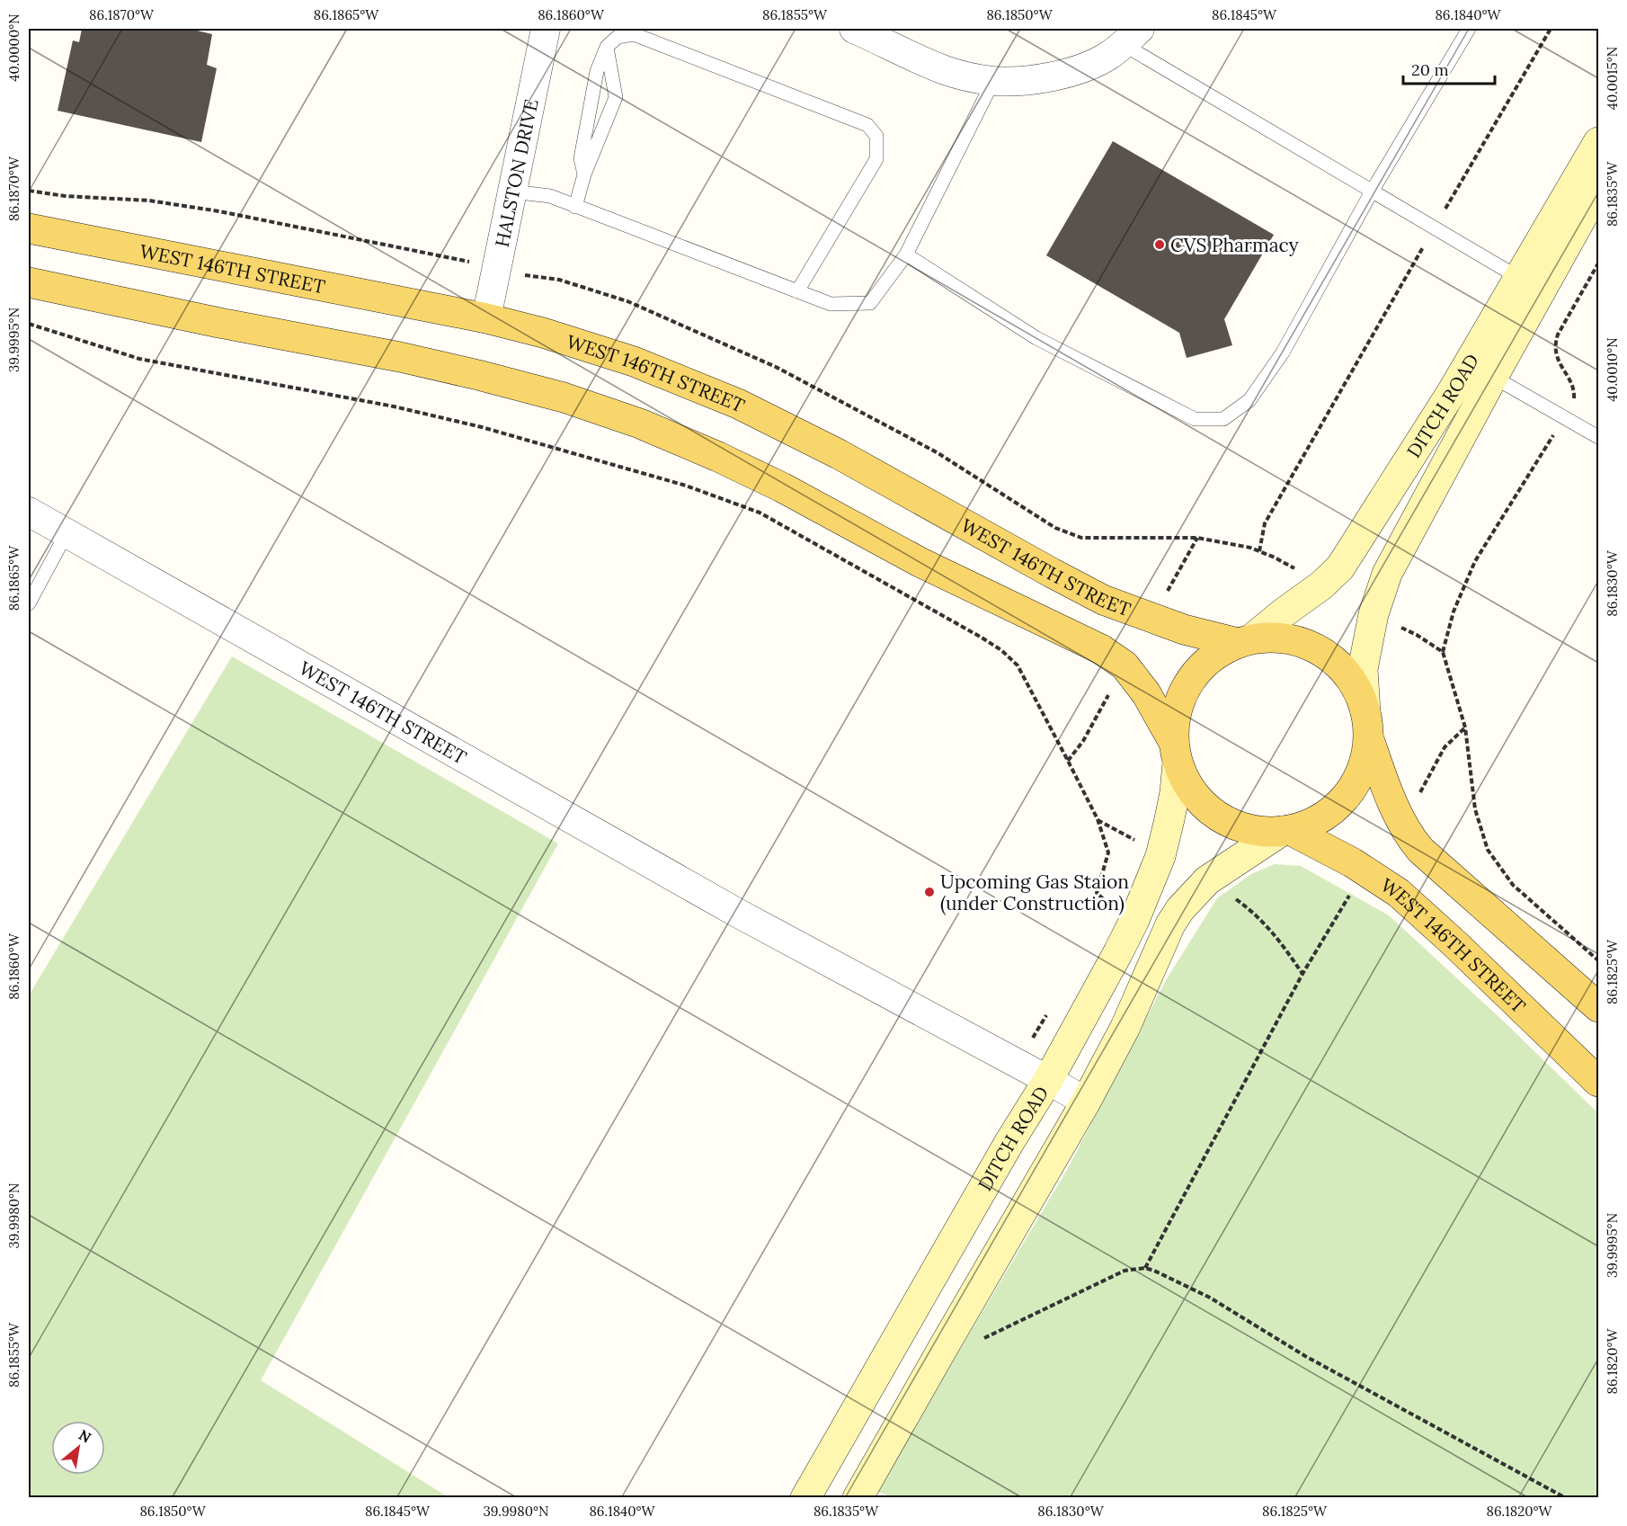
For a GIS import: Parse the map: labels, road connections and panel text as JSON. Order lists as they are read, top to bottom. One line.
{"streets":{"main road":["WEST 146TH STREET"],"street":["HALSTON DRIVE","DITCH ROAD"]},"crossings":[["HALSTON DRIVE","WEST 146TH STREET"],["WEST 146TH STREET","DITCH ROAD"]],"places":["CVS Pharmacy","Upcoming Gas Staion (under Construction)"],"scale_bar":"20 m","north":"top right","coordinates":["86.1870°W","86.1865°W","86.1860°W","86.1855°W","86.1850°W","86.1845°W","86.1840°W","40.0000°N","40.0015°N","86.1835°W","39.9995°N","40.0010°N","86.1830°W","86.1825°W","39.9980°N","86.1820°W"]}
